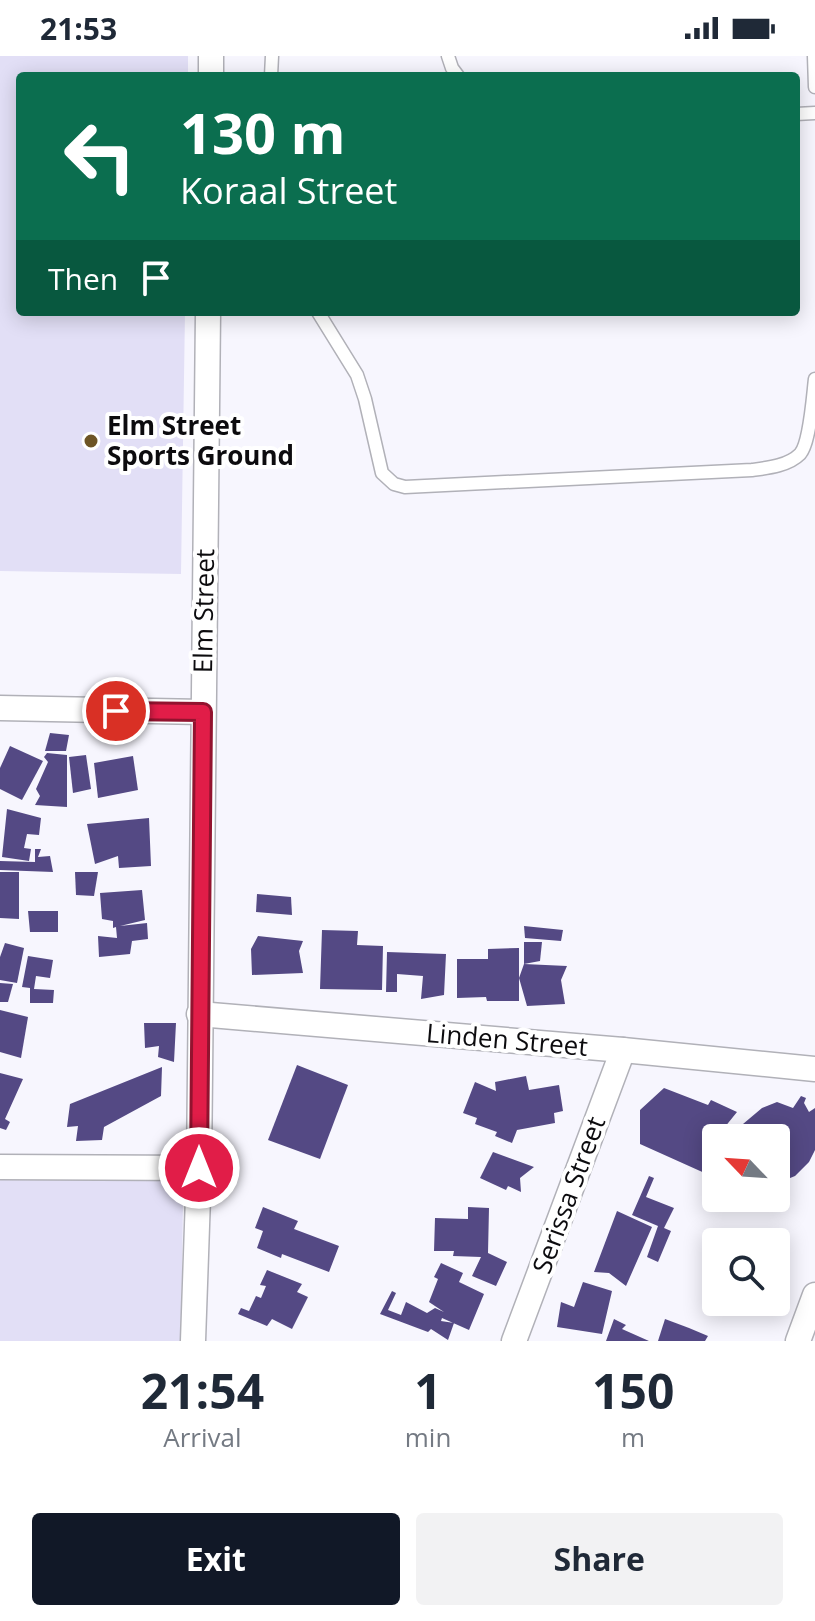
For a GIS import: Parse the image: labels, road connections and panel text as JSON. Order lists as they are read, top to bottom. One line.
{"streets":{"street":["Elm Street","Linden Street","Serissa Street"]},"crossings":[["Elm Street","Linden Street"],["Linden Street","Serissa Street"]],"places":["Elm Street Sports Ground"],"north":"top left","page":{"status":"21:53","turn":["130 m","Koraal Street"],"then":"Then","eta":["21:54","Arrival","1","min","150","m"],"buttons":["Exit","Share"]}}
